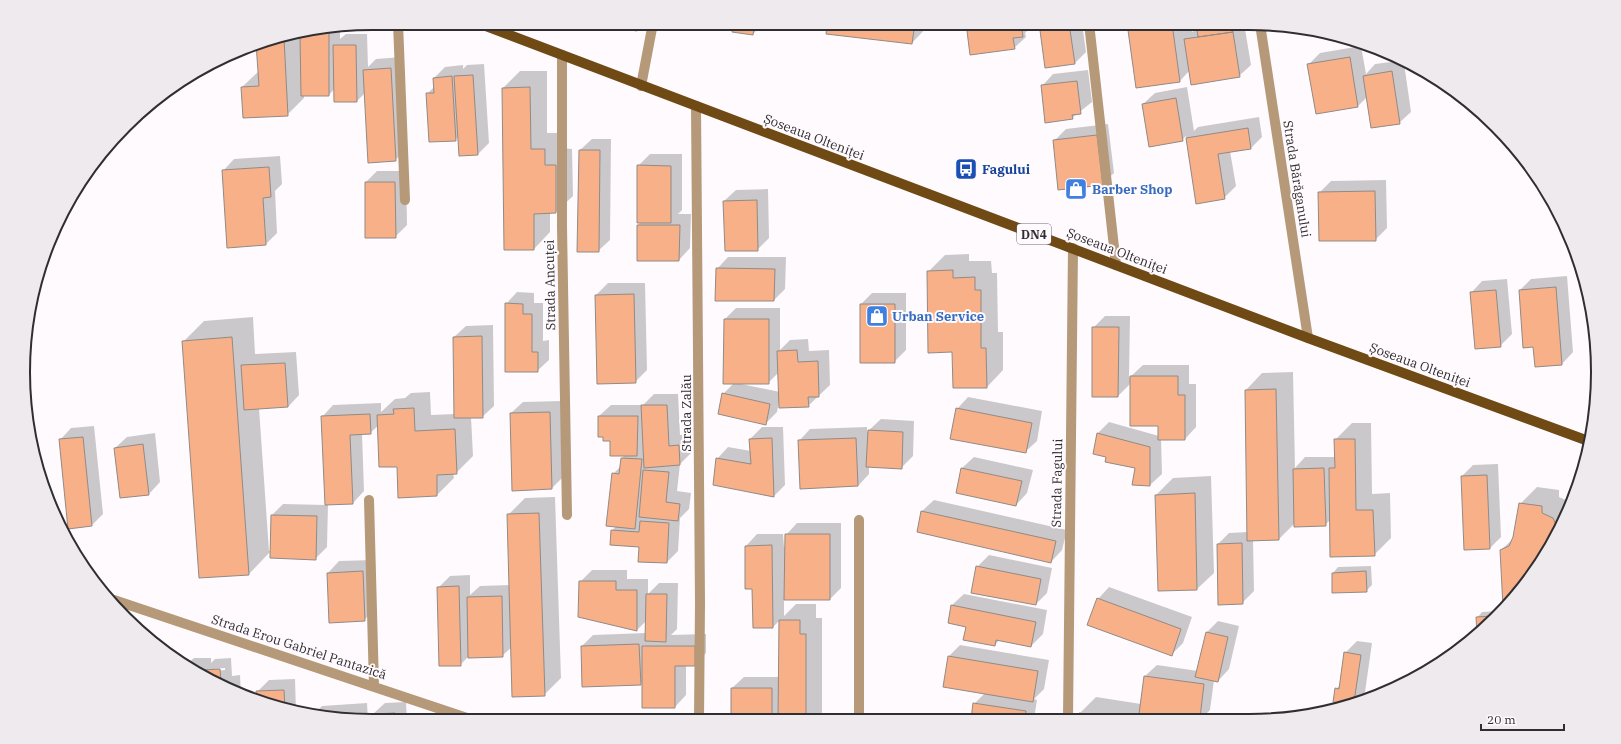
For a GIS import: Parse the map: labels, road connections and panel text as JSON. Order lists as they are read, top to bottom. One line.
{"streets":{"main road":["Șoseaua Olteniței","DN4"],"street":["Strada Bărăganului","Strada Ancuței","Strada Zalău","Strada Fagului","Strada Erou Gabriel Pantazică"]},"crossings":[["Șoseaua Olteniței","Strada Bărăganului"],["Șoseaua Olteniței","Strada Ancuței"],["Șoseaua Olteniței","Strada Zalău"],["Șoseaua Olteniței","Strada Fagului"]],"places":{"bus stop":["Fagului"],"shop":["Barber Shop","Urban Service"]},"scale_bar":"20 m"}
